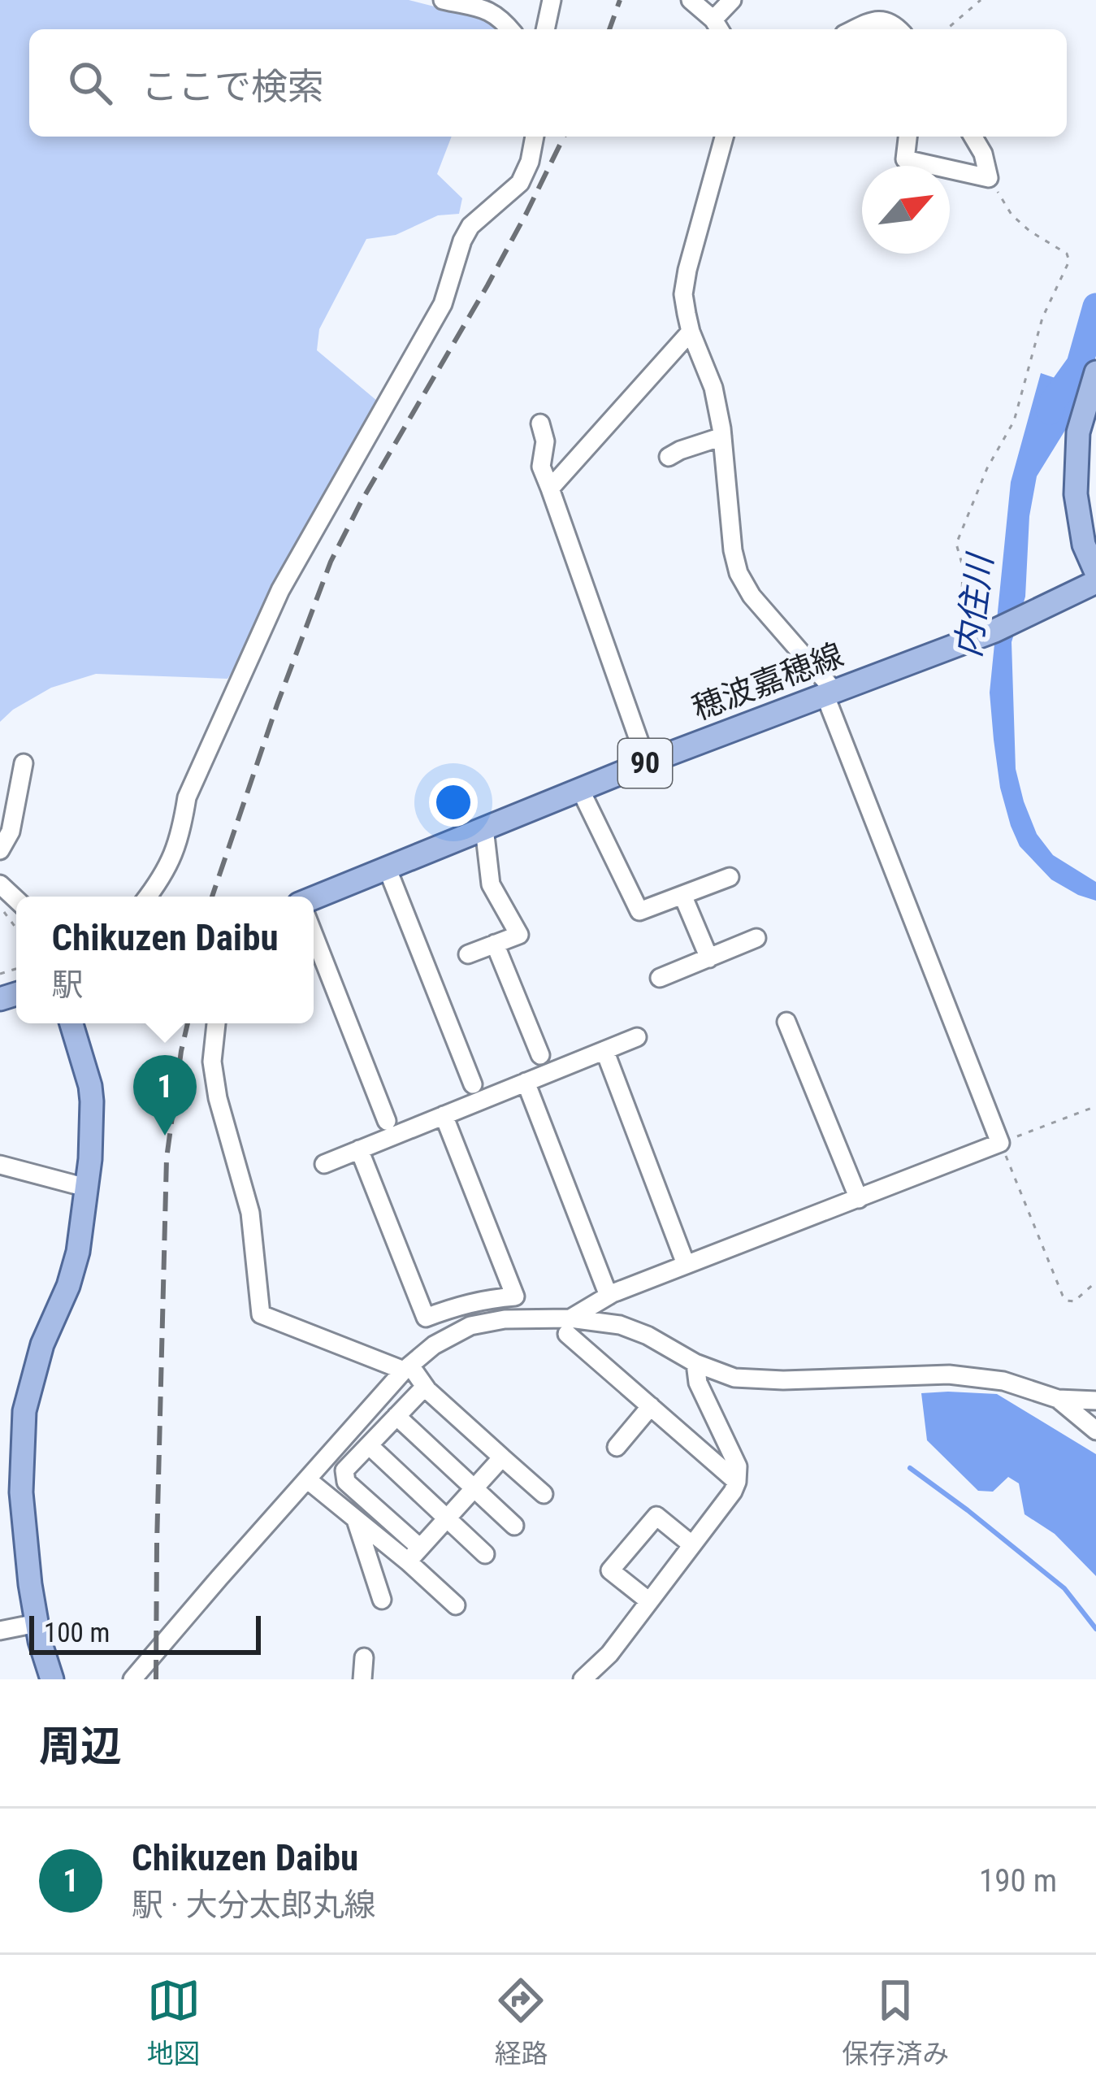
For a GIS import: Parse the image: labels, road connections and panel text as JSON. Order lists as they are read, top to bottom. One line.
{"streets":{"main road":["穂波嘉穂線","90"]},"water":["内住川"],"scale_bar":"100 m","north":"top right","page":{"search":"ここで検索","popup":["Chikuzen Daibu","駅"],"pins":"1","scale":"100 m","heading":"周辺","list":[{"mark":"1","name":"Chikuzen Daibu","note":"駅 · 大分太郎丸線","value":"190 m"}],"nav":["地図","経路","保存済み"]}}
